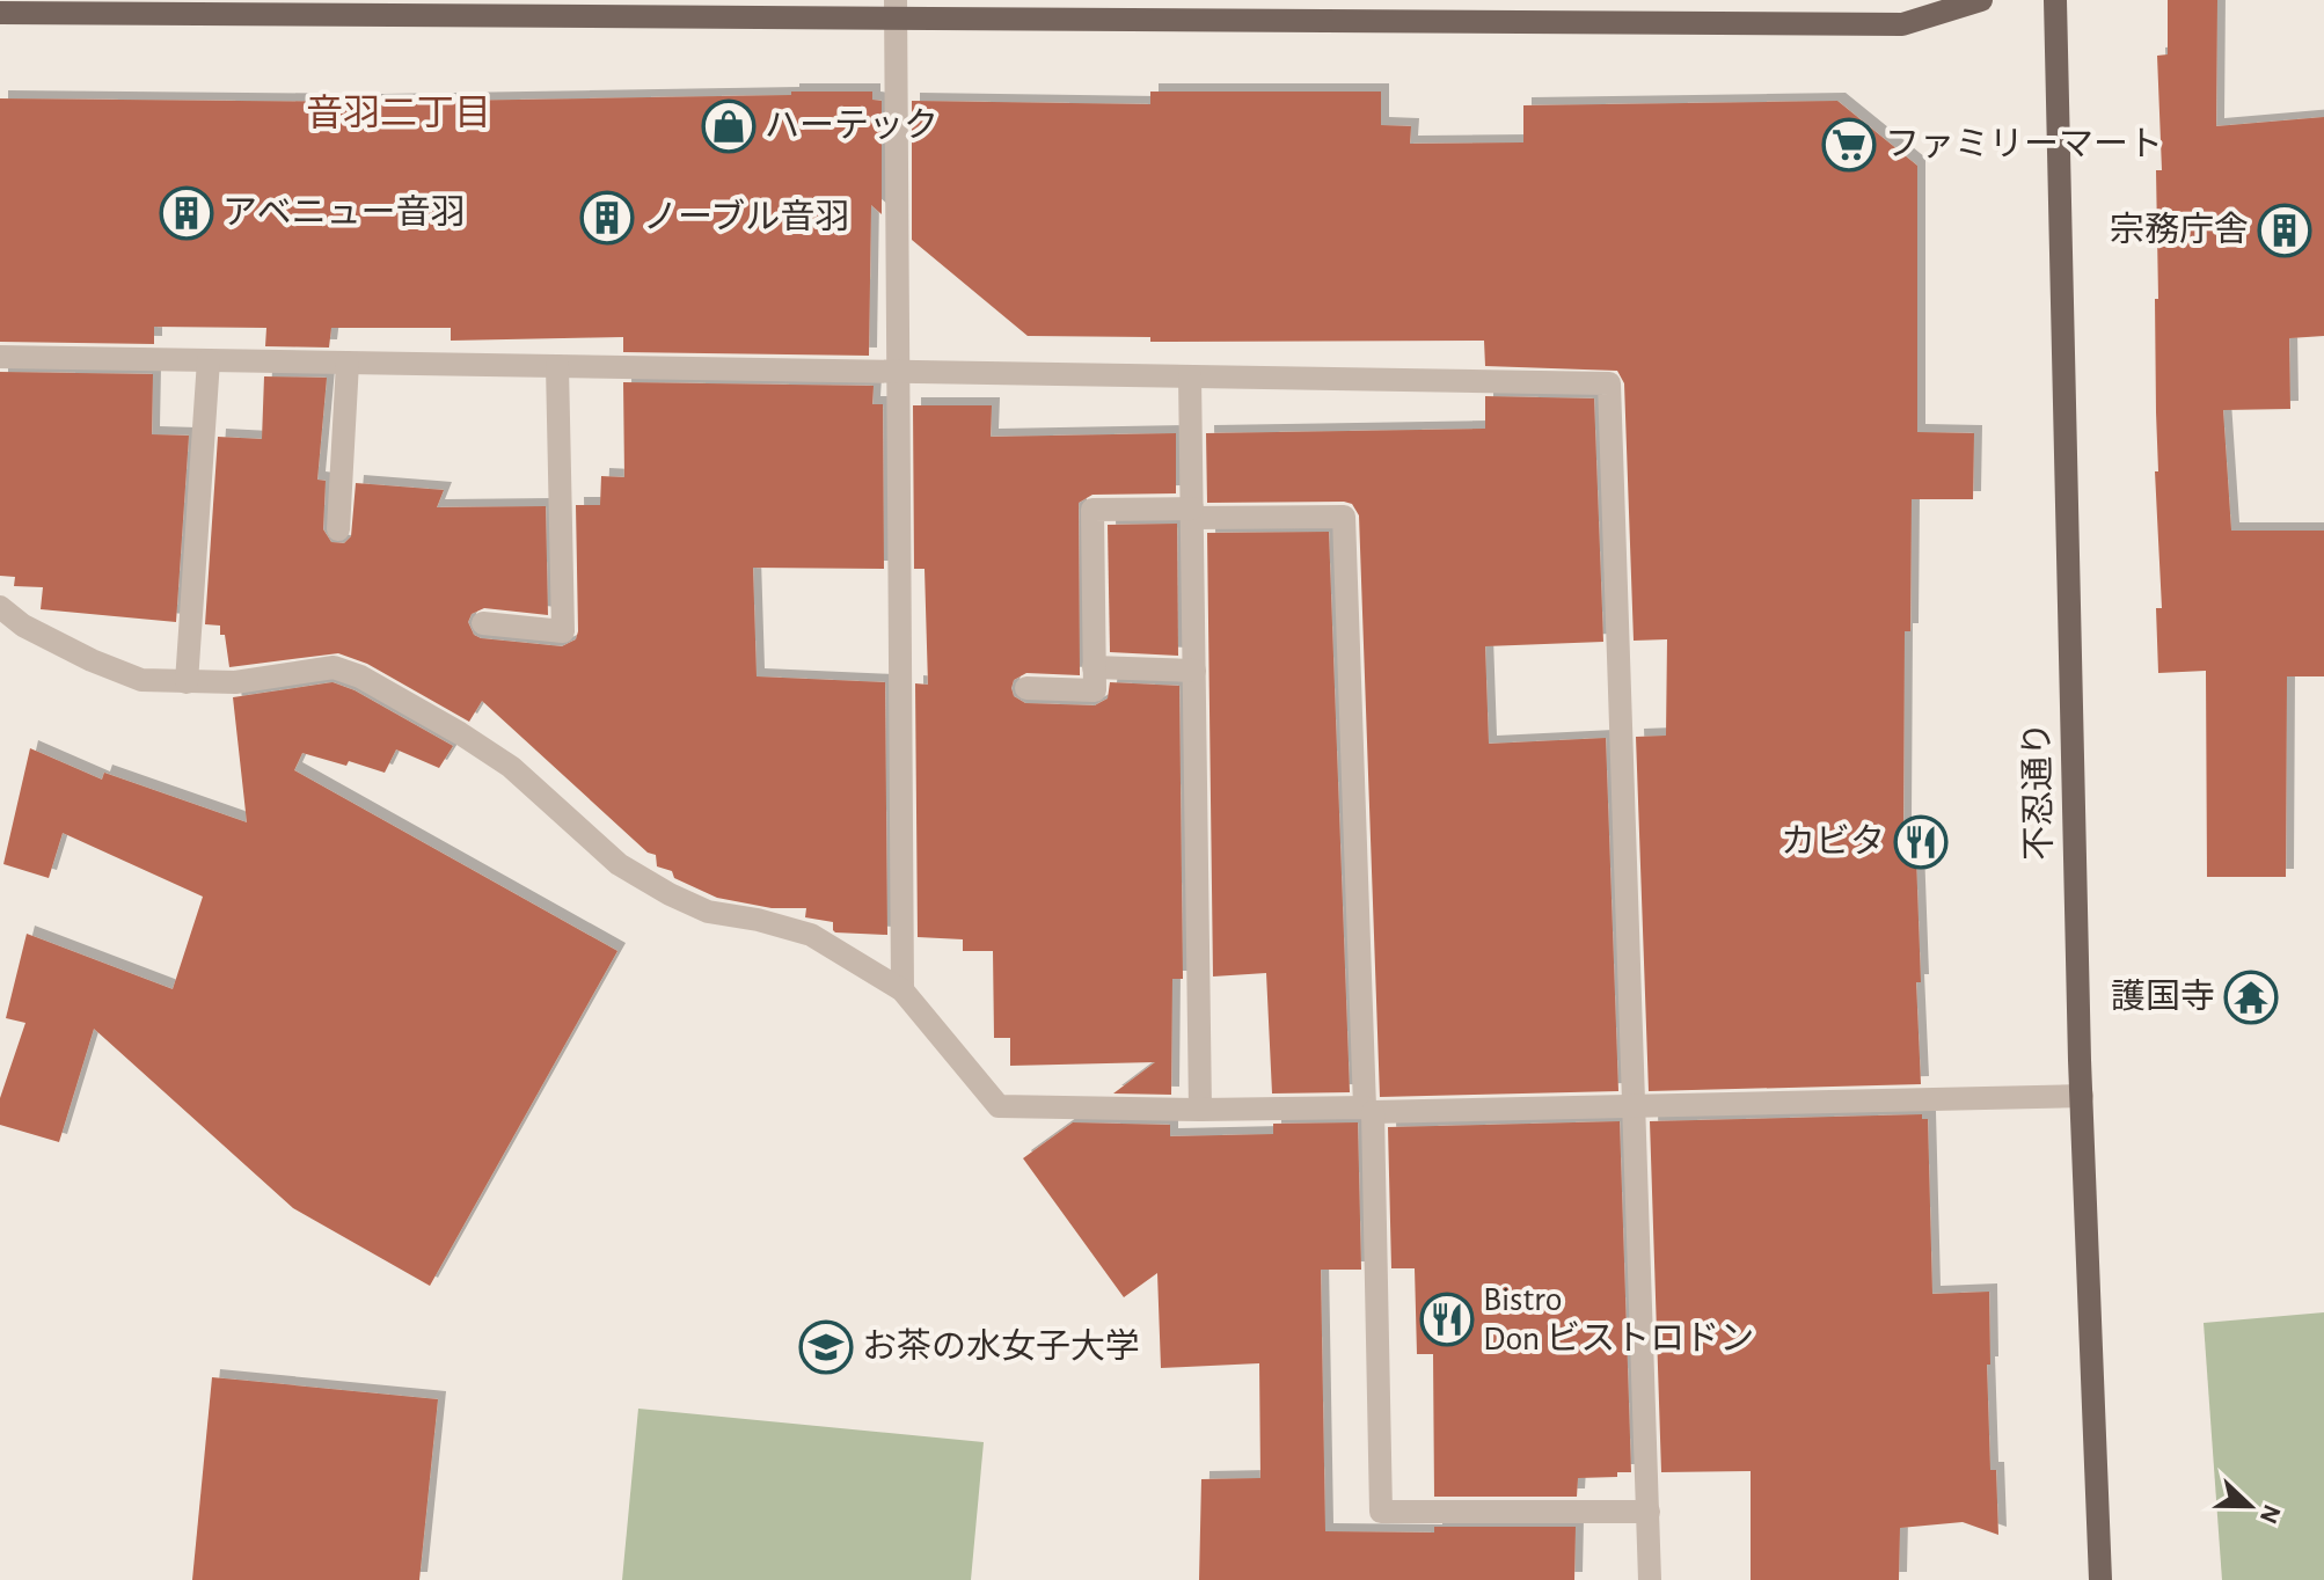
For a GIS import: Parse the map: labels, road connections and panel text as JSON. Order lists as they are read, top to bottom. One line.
{"streets":{"main road":["不忍通り"]},"districts":["音羽二丁目"],"places":{"shop":["ハーテック"],"supermarket":["ファミリーマート"],"building":["アベニュー音羽","ノーブル音羽","宗務庁舎"],"restaurant":["カビタ","Bistro Don ビストロドン"],"temple":["護国寺"],"school or university":["お茶の水女子大学"]},"north":"right"}
